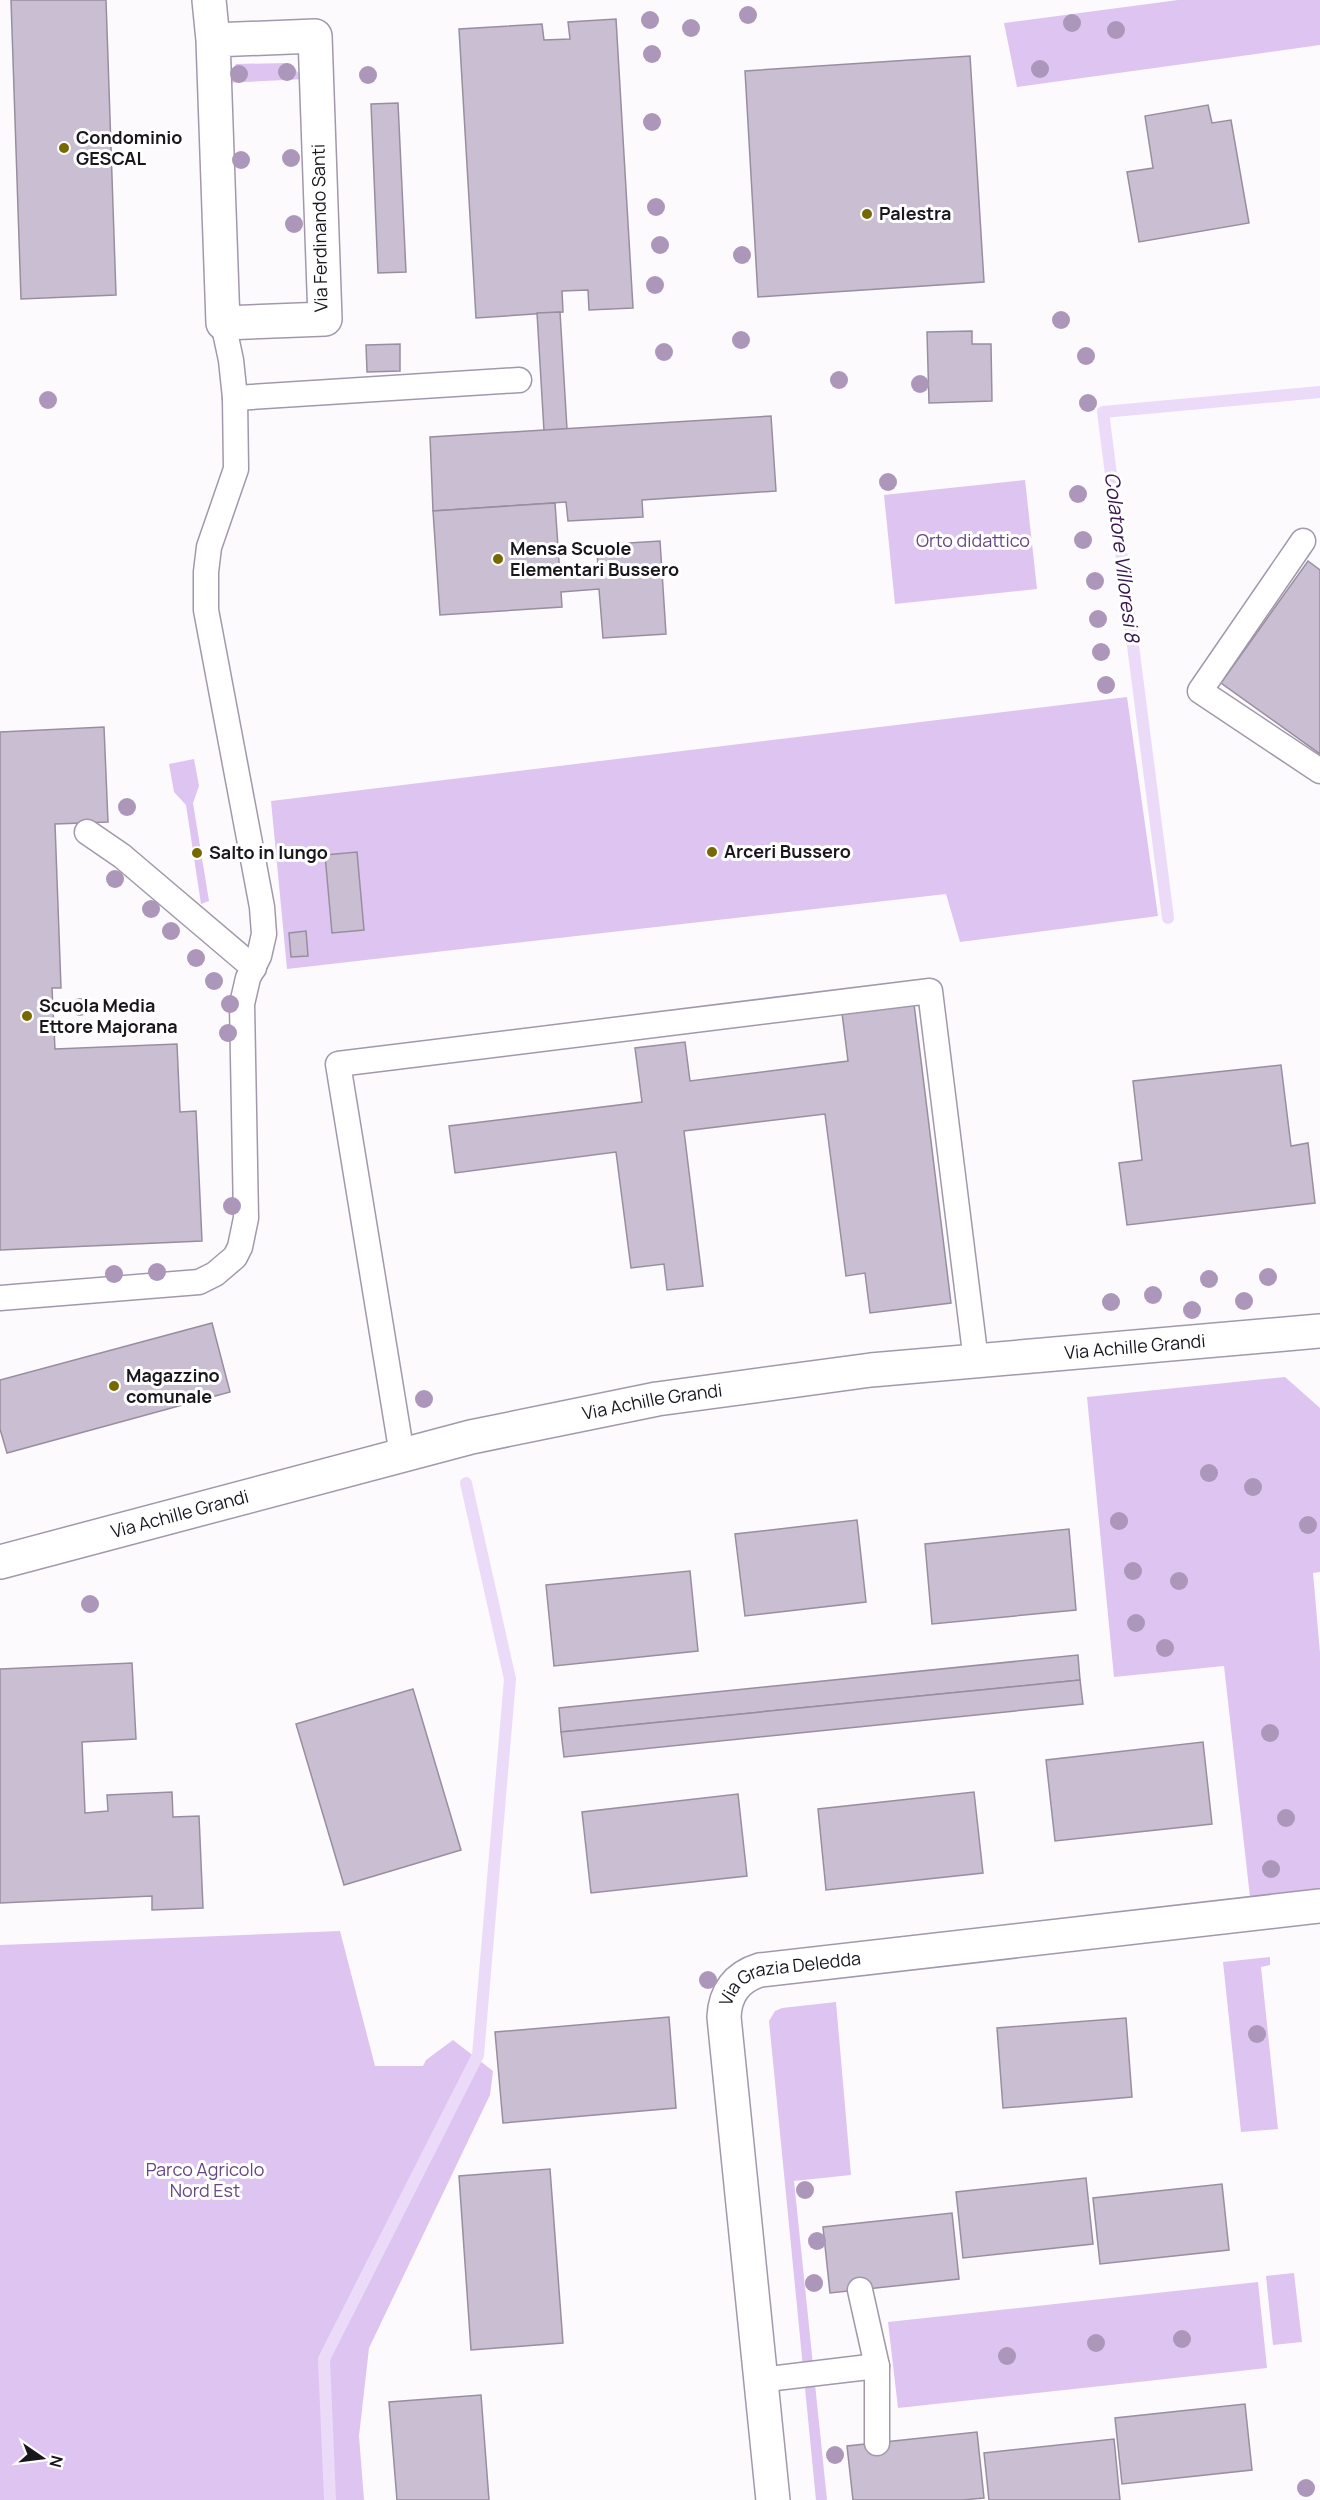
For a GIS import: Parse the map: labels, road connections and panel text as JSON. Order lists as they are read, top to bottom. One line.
{"streets":{"street":["Via Ferdinando Santi","Via Achille Grandi","Via Grazia Deledda"]},"water":["Colatore Villoresi 8"],"parks":["Orto didattico","Parco Agricolo Nord Est"],"places":["Condominio GESCAL","Palestra","Mensa Scuole Elementari Bussero","Arceri Bussero","Salto in lungo","Scuola Media Ettore Majorana","Magazzino comunale"],"north":"right"}
